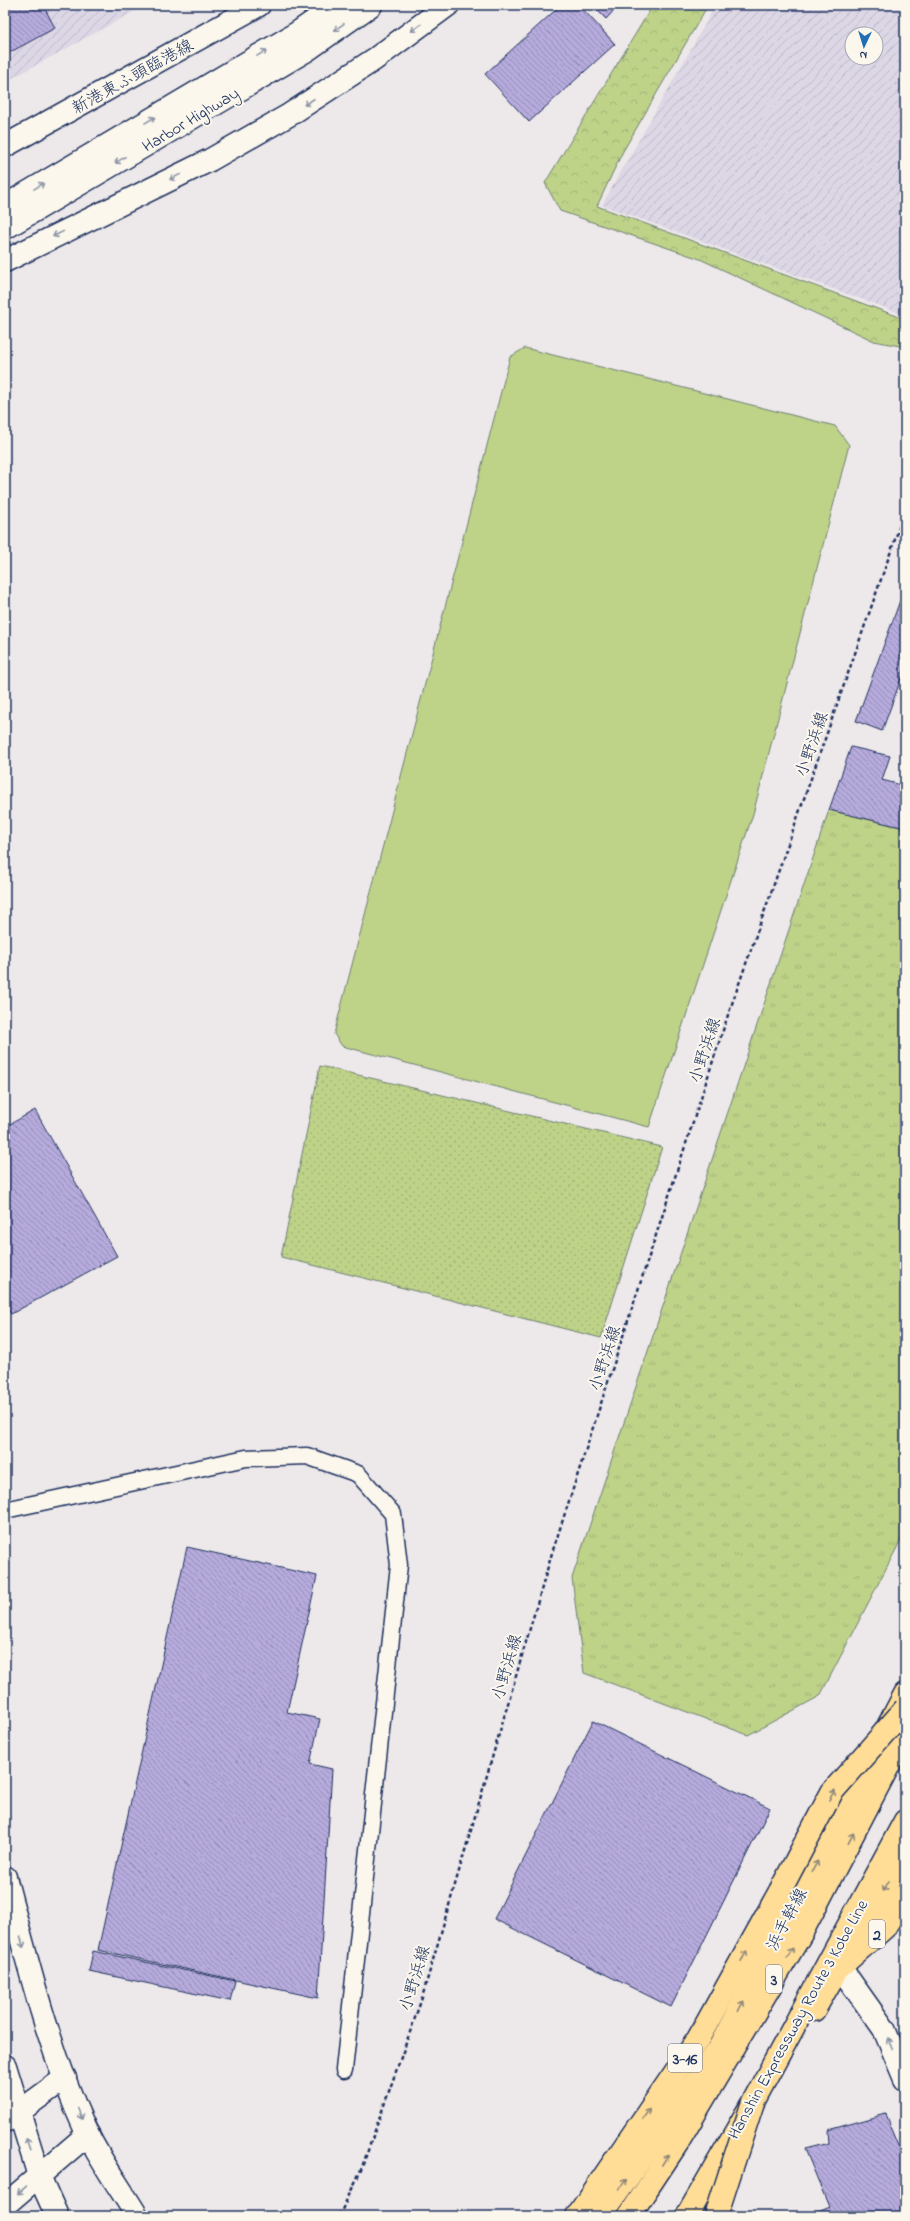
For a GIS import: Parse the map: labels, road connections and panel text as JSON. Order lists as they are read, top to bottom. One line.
{"streets":{"main road":["浜手幹線","2","3","Hanshin Expressway Route 3 Kobe Line","3-16"],"street":["新港東ふ頭臨港線","Harbor Highway"],"path":["小野浜線"]},"north":"bottom"}
